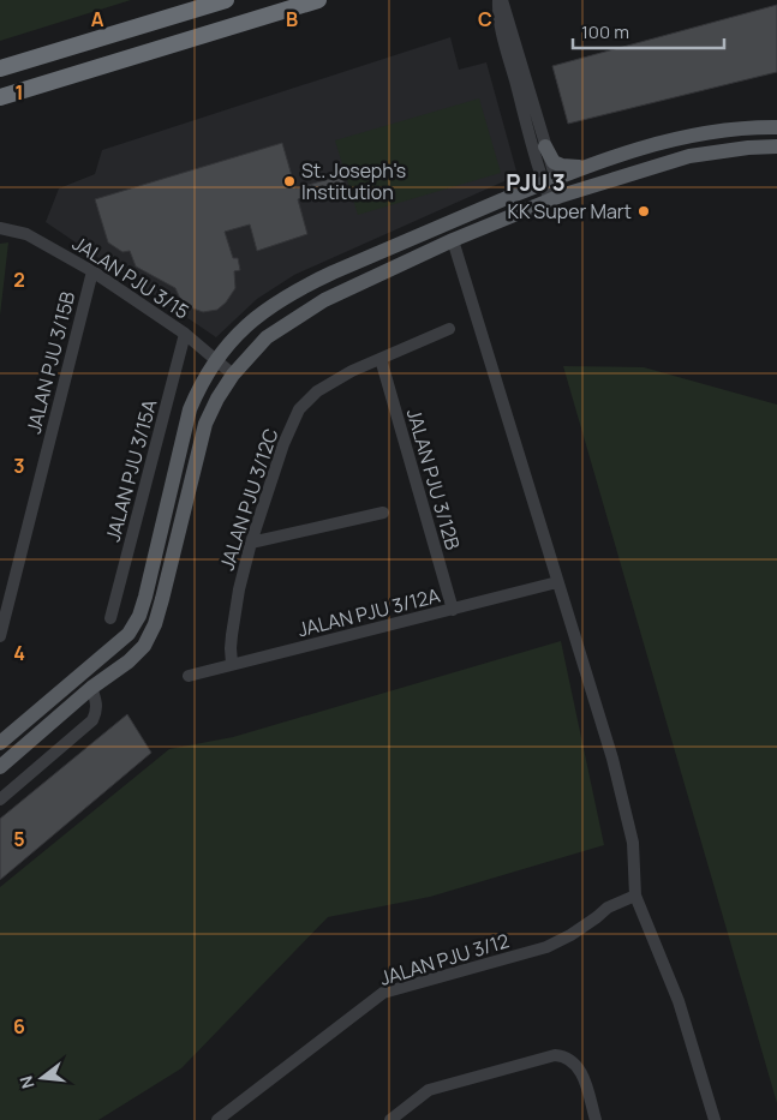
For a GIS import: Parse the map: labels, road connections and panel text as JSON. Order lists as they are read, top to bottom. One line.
{"streets":{"street":["JALAN PJU 3/15","JALAN PJU 3/15B","JALAN PJU 3/15A","JALAN PJU 3/12B","JALAN PJU 3/12C","JALAN PJU 3/12A","JALAN PJU 3/12"]},"crossings":[["JALAN PJU 3/15","JALAN PJU 3/15B"],["JALAN PJU 3/15","JALAN PJU 3/15A"],["JALAN PJU 3/12B","JALAN PJU 3/12C"],["JALAN PJU 3/12B","JALAN PJU 3/12A"],["JALAN PJU 3/12C","JALAN PJU 3/12A"]],"districts":["PJU 3"],"places":["St. Joseph's Institution","KK Super Mart"],"scale_bar":"100 m","north":"left","grid":{"columns":["A","B","C"],"rows":["1","2","3","4","5","6"]}}
